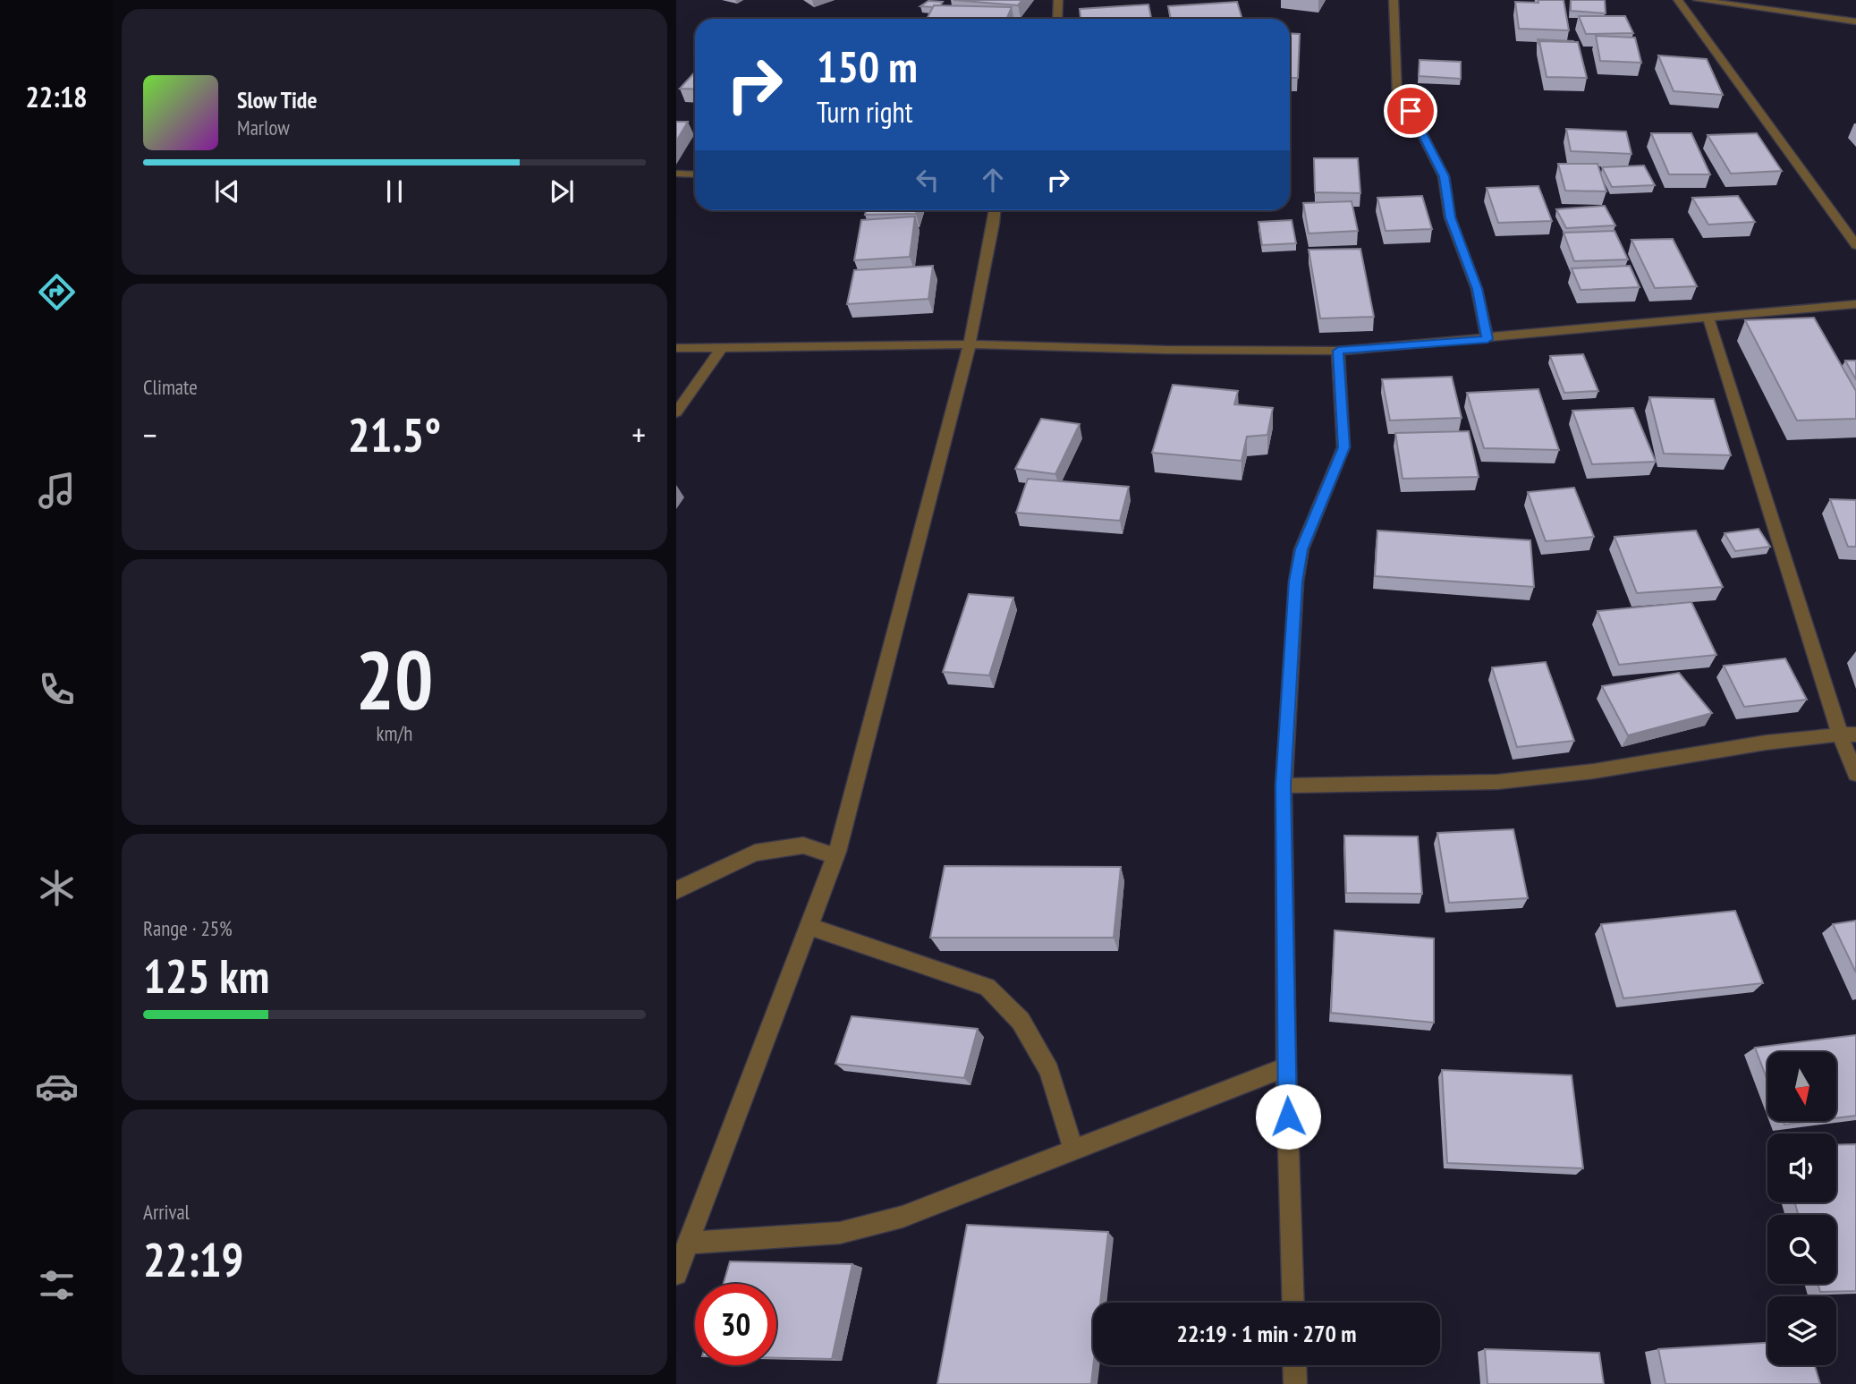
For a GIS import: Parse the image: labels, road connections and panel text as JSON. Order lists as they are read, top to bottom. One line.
{"north":"bottom","page":{"tabs":"22:18","turn":["150 m","Turn right"],"song":["Slow Tide","Marlow"],"tile":["Climate",["20","km/h"],["Range · 25%","125 km"],["Arrival","22:19"]],"heat":["−","21.5°","+"],"limit":"30","trip":"22:19 · 1 min · 270 m"}}
